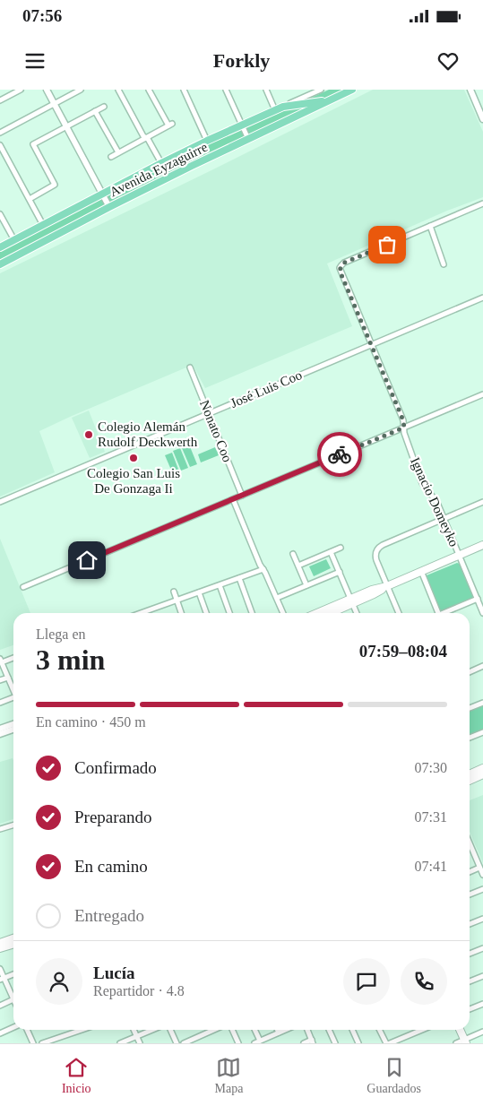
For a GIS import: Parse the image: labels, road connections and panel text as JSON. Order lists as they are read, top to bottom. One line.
{"streets":{"main road":["Avenida Eyzaguirre"],"street":["José Luis Coo","Nonato Coo","Ignacio Domeyko"]},"crossings":[["José Luis Coo","Nonato Coo"],["José Luis Coo","Ignacio Domeyko"]],"places":["Colegio Alemán Rudolf Deckwerth","Colegio San Luis De Gonzaga Ii"],"page":{"status":"07:56","header":"Forkly","heading":["3 min","Llega en","07:59–08:04"],"panel":["Lucía","Repartidor · 4.8"],"bar":"En camino · 450 m","list":[["Confirmado","07:30"],["Preparando","07:31"],["En camino","07:41"],"Entregado"],"tabs":["Inicio","Mapa","Guardados"]}}
